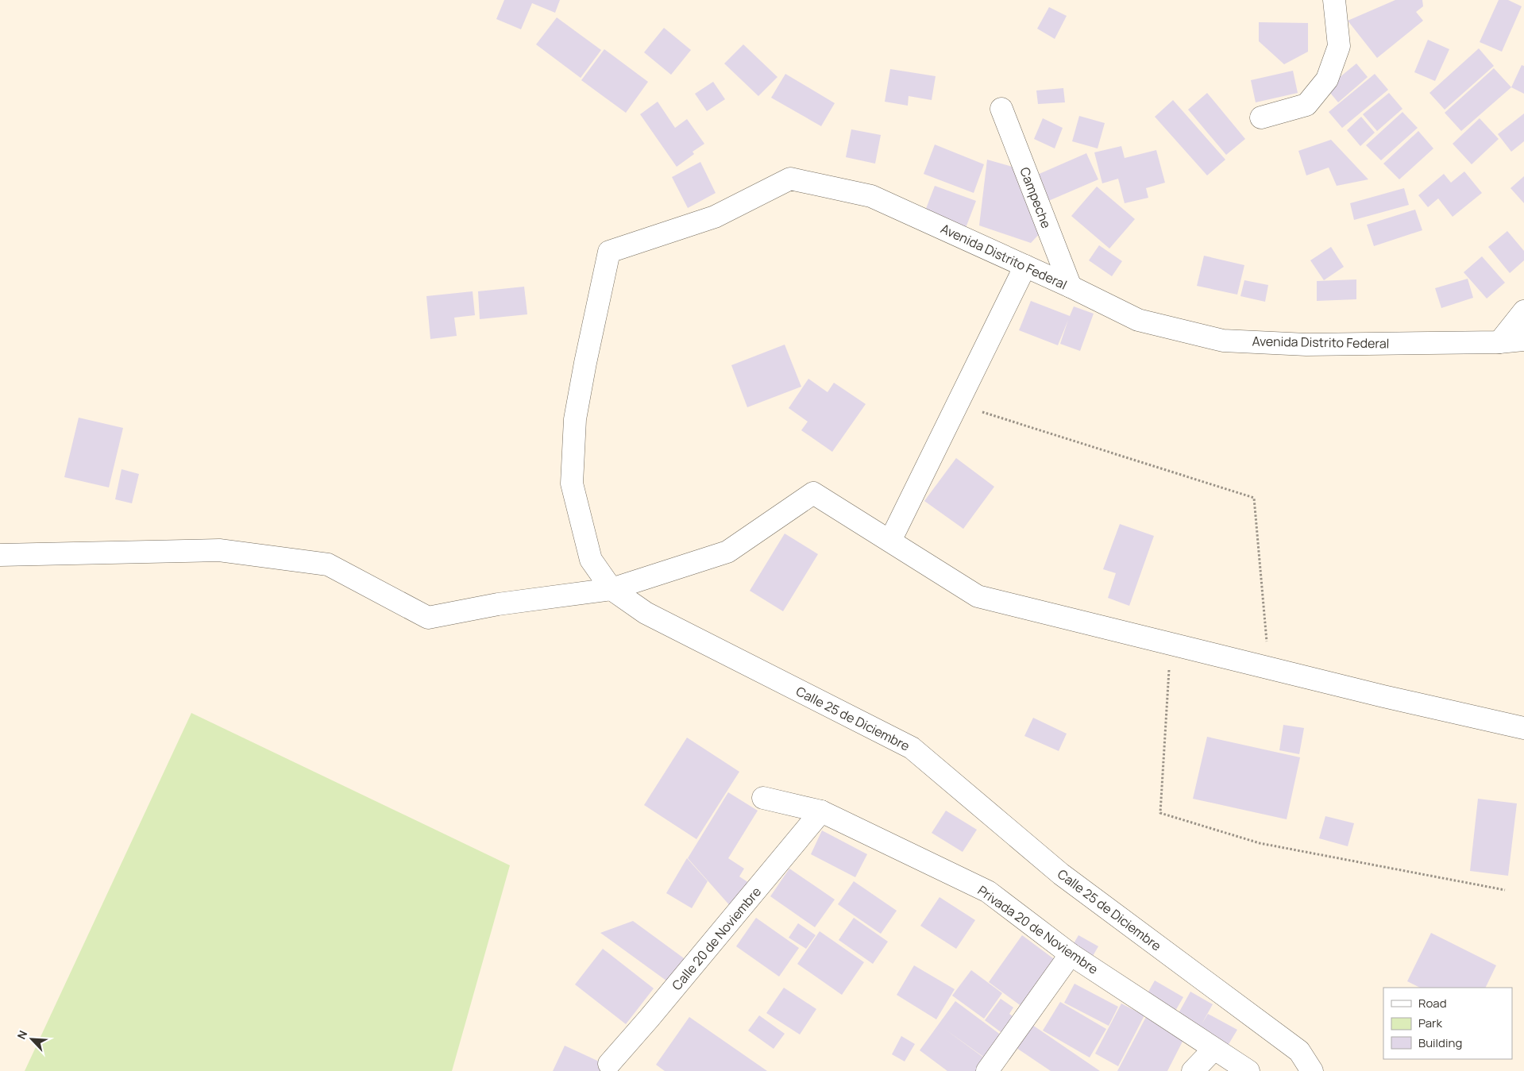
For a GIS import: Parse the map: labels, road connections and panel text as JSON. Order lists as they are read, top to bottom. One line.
{"streets":{"street":["Campeche","Avenida Distrito Federal","Calle 25 de Diciembre","Privada 20 de Noviembre","Calle 20 de Noviembre"]},"crossings":[["Campeche","Avenida Distrito Federal"],["Avenida Distrito Federal","Calle 25 de Diciembre"],["Privada 20 de Noviembre","Calle 20 de Noviembre"]],"legend":["Road","Park","Building"],"north":"top left"}
